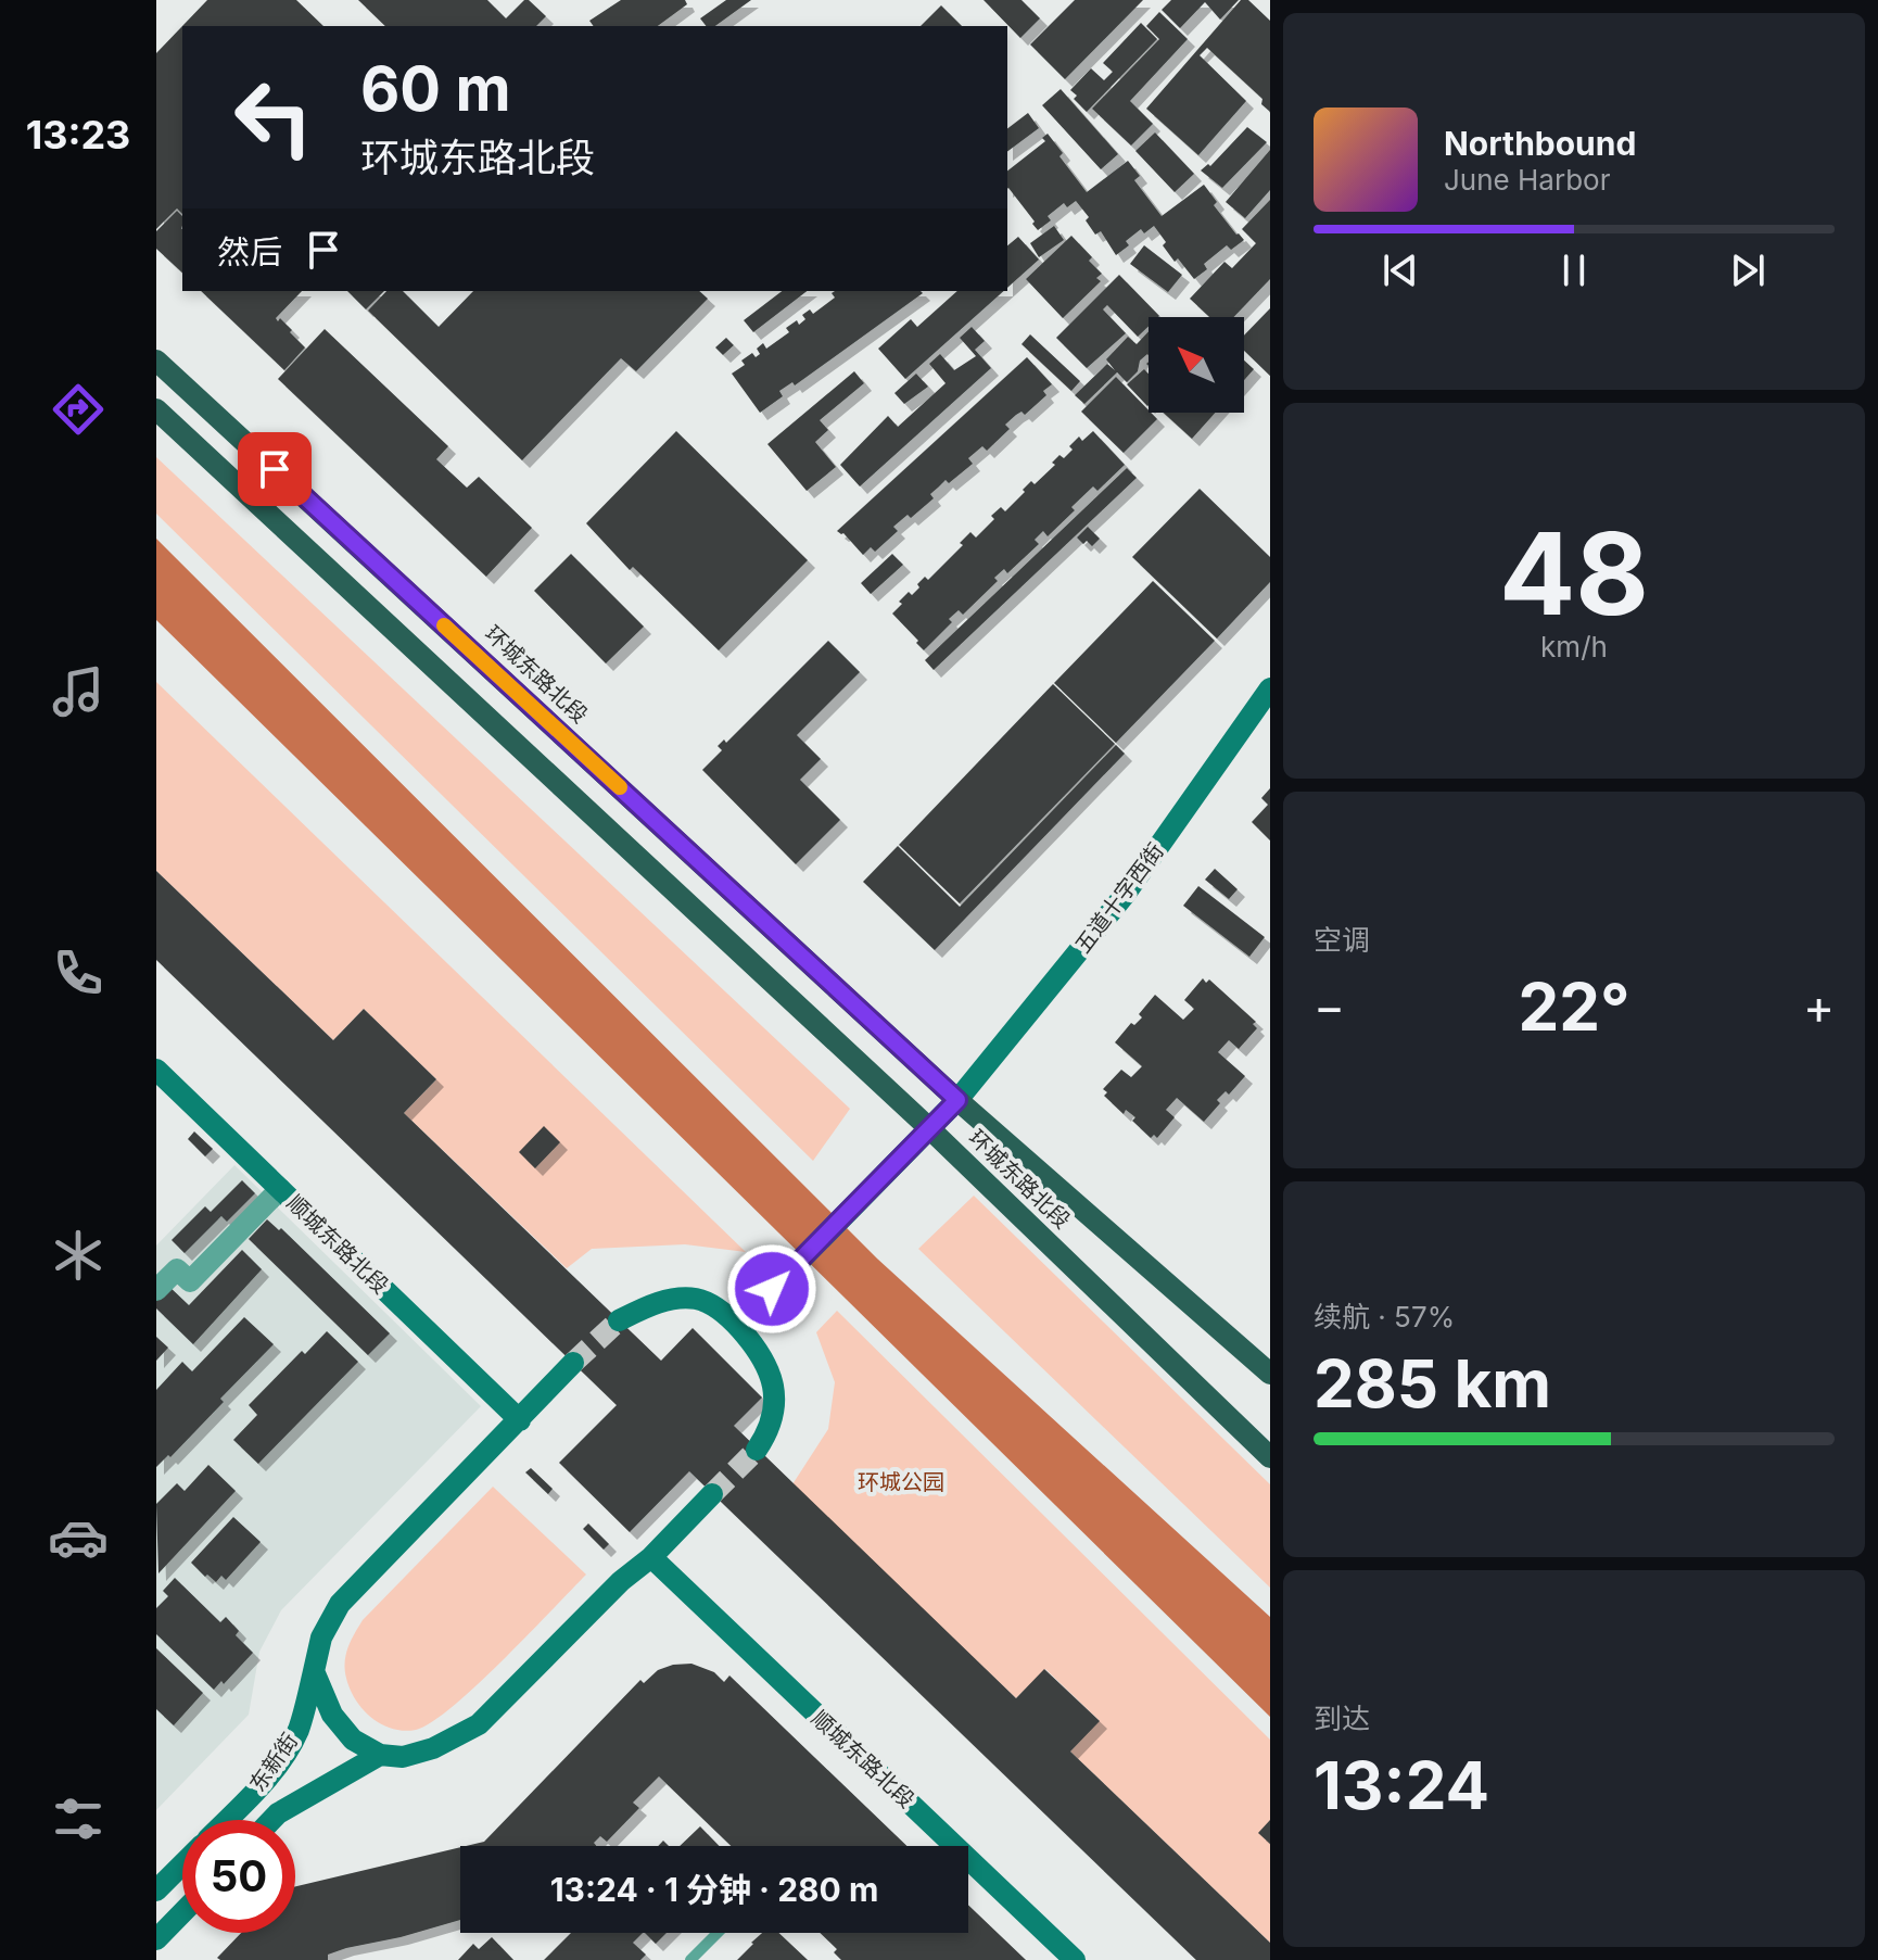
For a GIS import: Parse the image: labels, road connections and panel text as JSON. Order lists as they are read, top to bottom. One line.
{"streets":{"main road":["环城东路北段","五道十字西街","顺城东路北段","东新街"]},"crossings":[["环城东路北段","五道十字西街"],["顺城东路北段","东新街"]],"parks":["环城公园"],"north":"top left","page":{"tabs":"13:23","turn":["60 m","环城东路北段"],"song":["Northbound","June Harbor"],"then":"然后","tile":[["48","km/h"],"空调",["续航 · 57%","285 km"],["到达","13:24"]],"heat":["−","22°","+"],"limit":"50","trip":"13:24 · 1 分钟 · 280 m"}}
